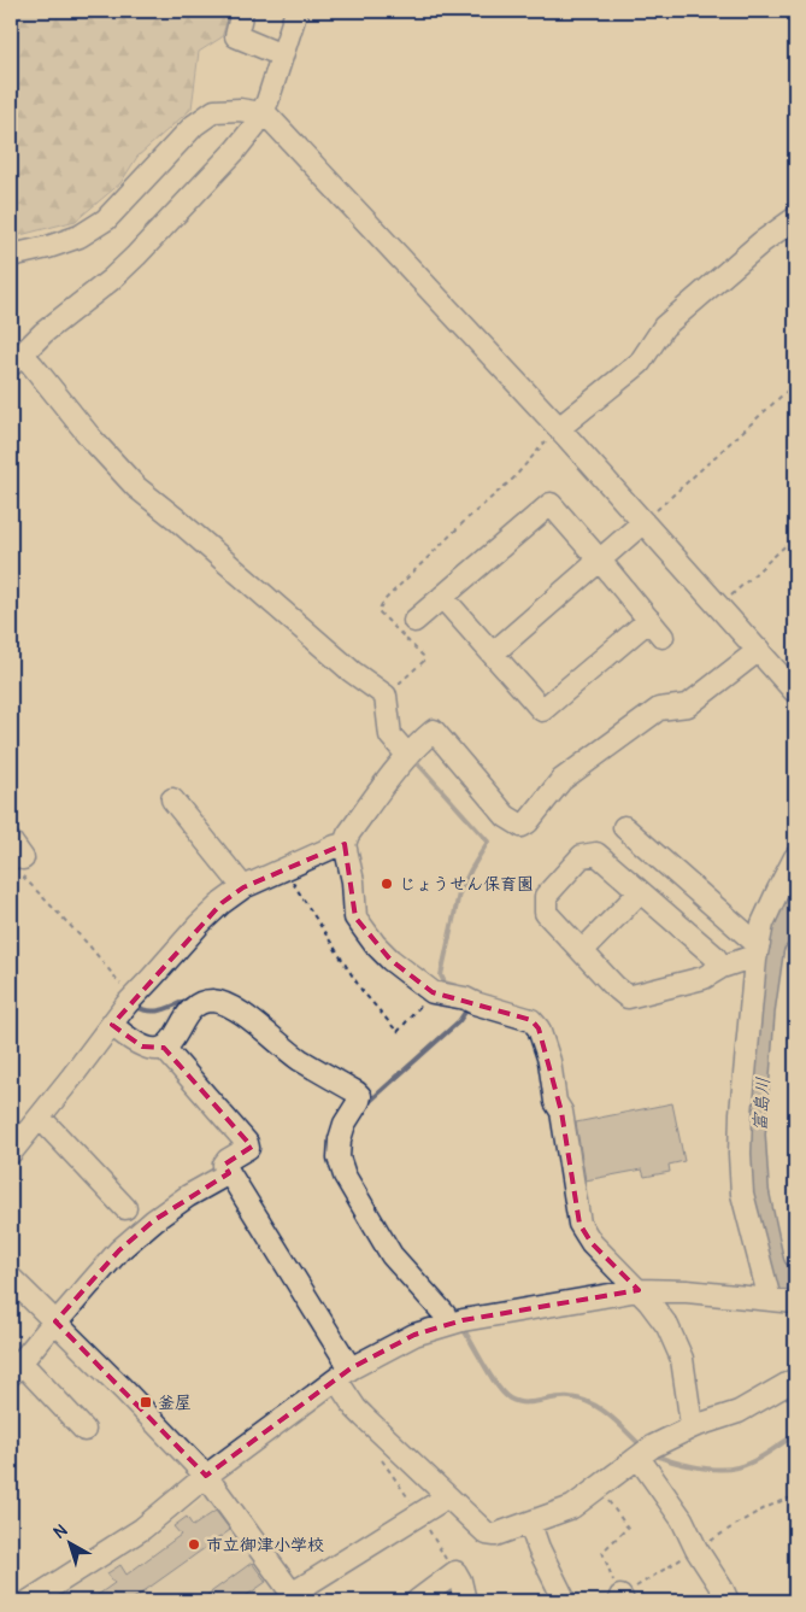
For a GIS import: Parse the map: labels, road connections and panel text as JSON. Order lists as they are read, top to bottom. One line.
{"water":["富島川"],"places":{"other":["じょうせん保育園","市立御津小学校"],"transit":["釜屋"]},"north":"top left"}
